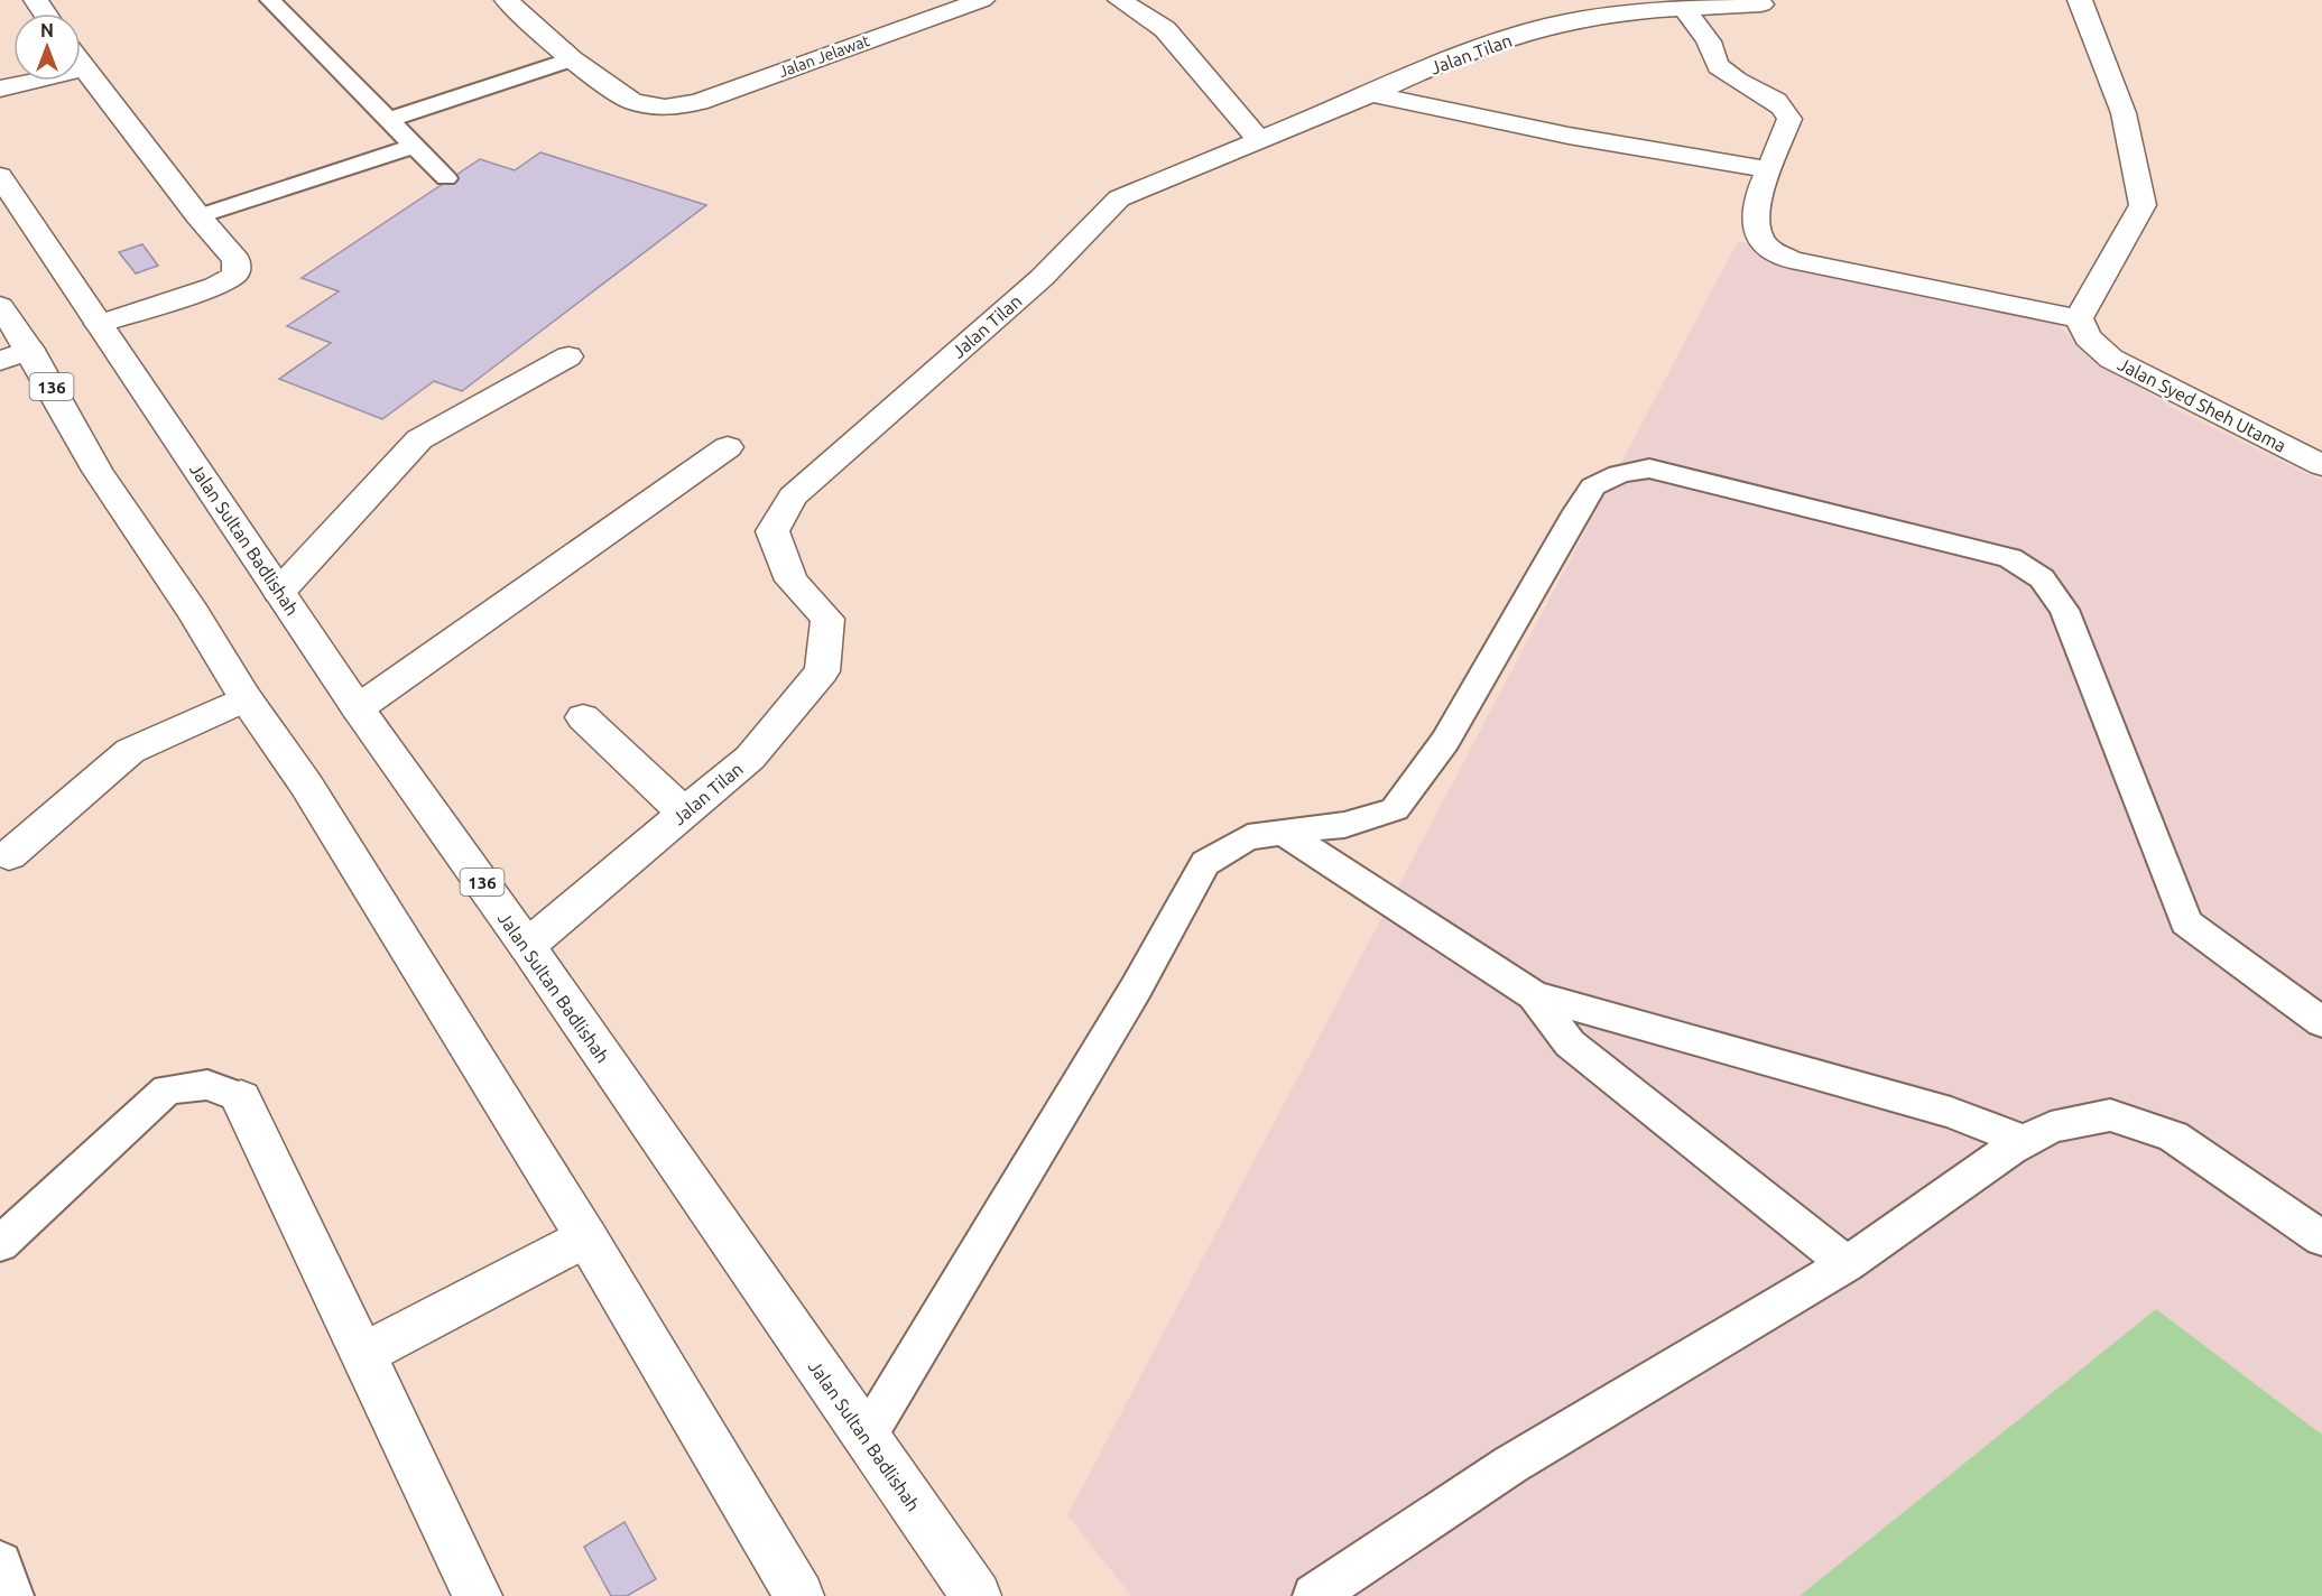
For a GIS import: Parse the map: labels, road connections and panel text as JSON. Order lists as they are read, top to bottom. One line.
{"streets":{"street":["Jalan Tilan","Jalan Jelawat","136","Jalan Syed Sheh Utama","Jalan Sultan Badlishah"]},"crossings":[["Jalan Tilan","Jalan Sultan Badlishah"]],"north":"top"}
